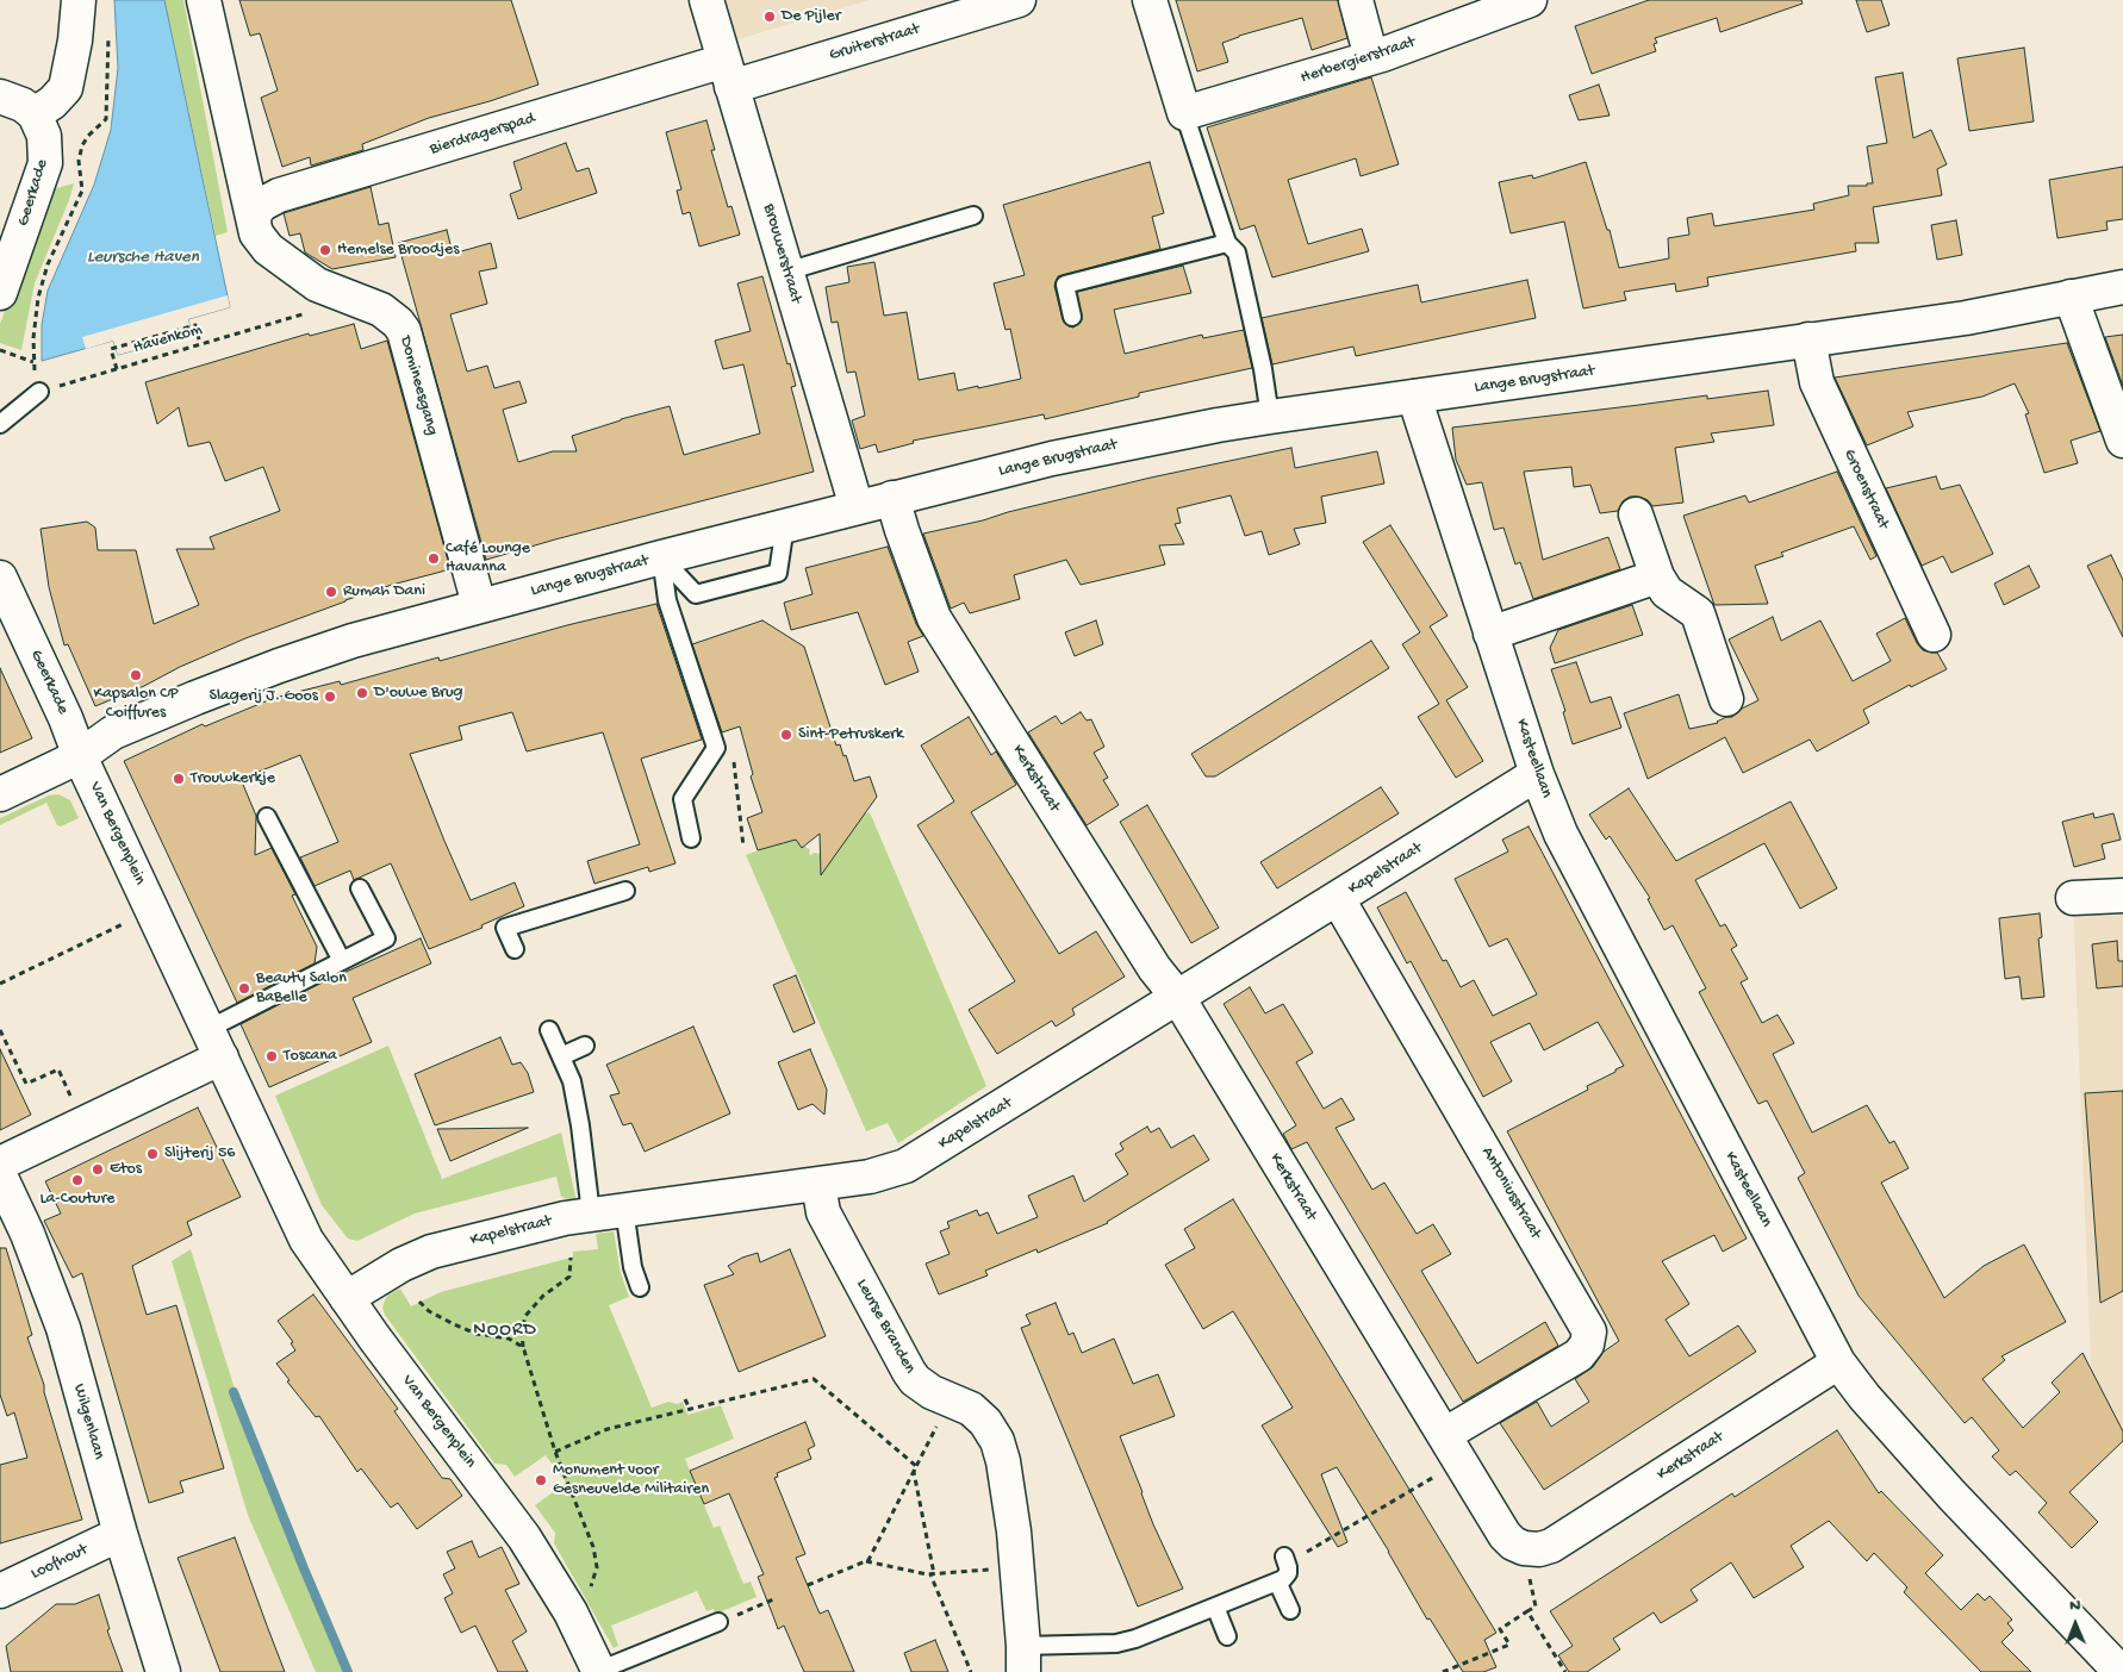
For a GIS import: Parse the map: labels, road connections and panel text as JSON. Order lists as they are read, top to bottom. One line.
{"streets":{"street":["Gruiterstraat","Herbergierstraat","Bierdragerspad","Geerkade","Brouwerstraat","Lange Brugstraat","Domineesgang","Groenstraat","Kasteellaan","Kerkstraat","Van Bergenplein","Kapelstraat","Antoniusstraat","Leurse Branden","Wilgenlaan","Loofhout"],"path":["Havenkom"]},"crossings":[["Gruiterstraat","Bierdragerspad"],["Gruiterstraat","Brouwerstraat"],["Bierdragerspad","Brouwerstraat"],["Bierdragerspad","Domineesgang"],["Geerkade","Lange Brugstraat"],["Geerkade","Van Bergenplein"],["Brouwerstraat","Lange Brugstraat"],["Lange Brugstraat","Domineesgang"],["Lange Brugstraat","Groenstraat"],["Lange Brugstraat","Kasteellaan"],["Lange Brugstraat","Kerkstraat"],["Lange Brugstraat","Van Bergenplein"],["Kasteellaan","Kerkstraat"],["Kasteellaan","Kapelstraat"],["Kerkstraat","Kapelstraat"],["Kerkstraat","Antoniusstraat"],["Van Bergenplein","Kapelstraat"],["Kapelstraat","Antoniusstraat"],["Kapelstraat","Leurse Branden"],["Wilgenlaan","Loofhout"]],"districts":["NOORD"],"water":["Leursche Haven"],"places":["De Pijler","Hemelse Broodjes","Café Lounge Havanna","Rumah Dani","Kapsalon CP Coiffures","D'ouwe Brug","Slagerij J. Goos","Sint-Petruskerk","Trouwkerkje","Beauty Salon BaBelle","Toscana","Slijterij 56","Etos","La-Couture","Monument voor Gesneuvelde Militairen"],"north":"top"}
